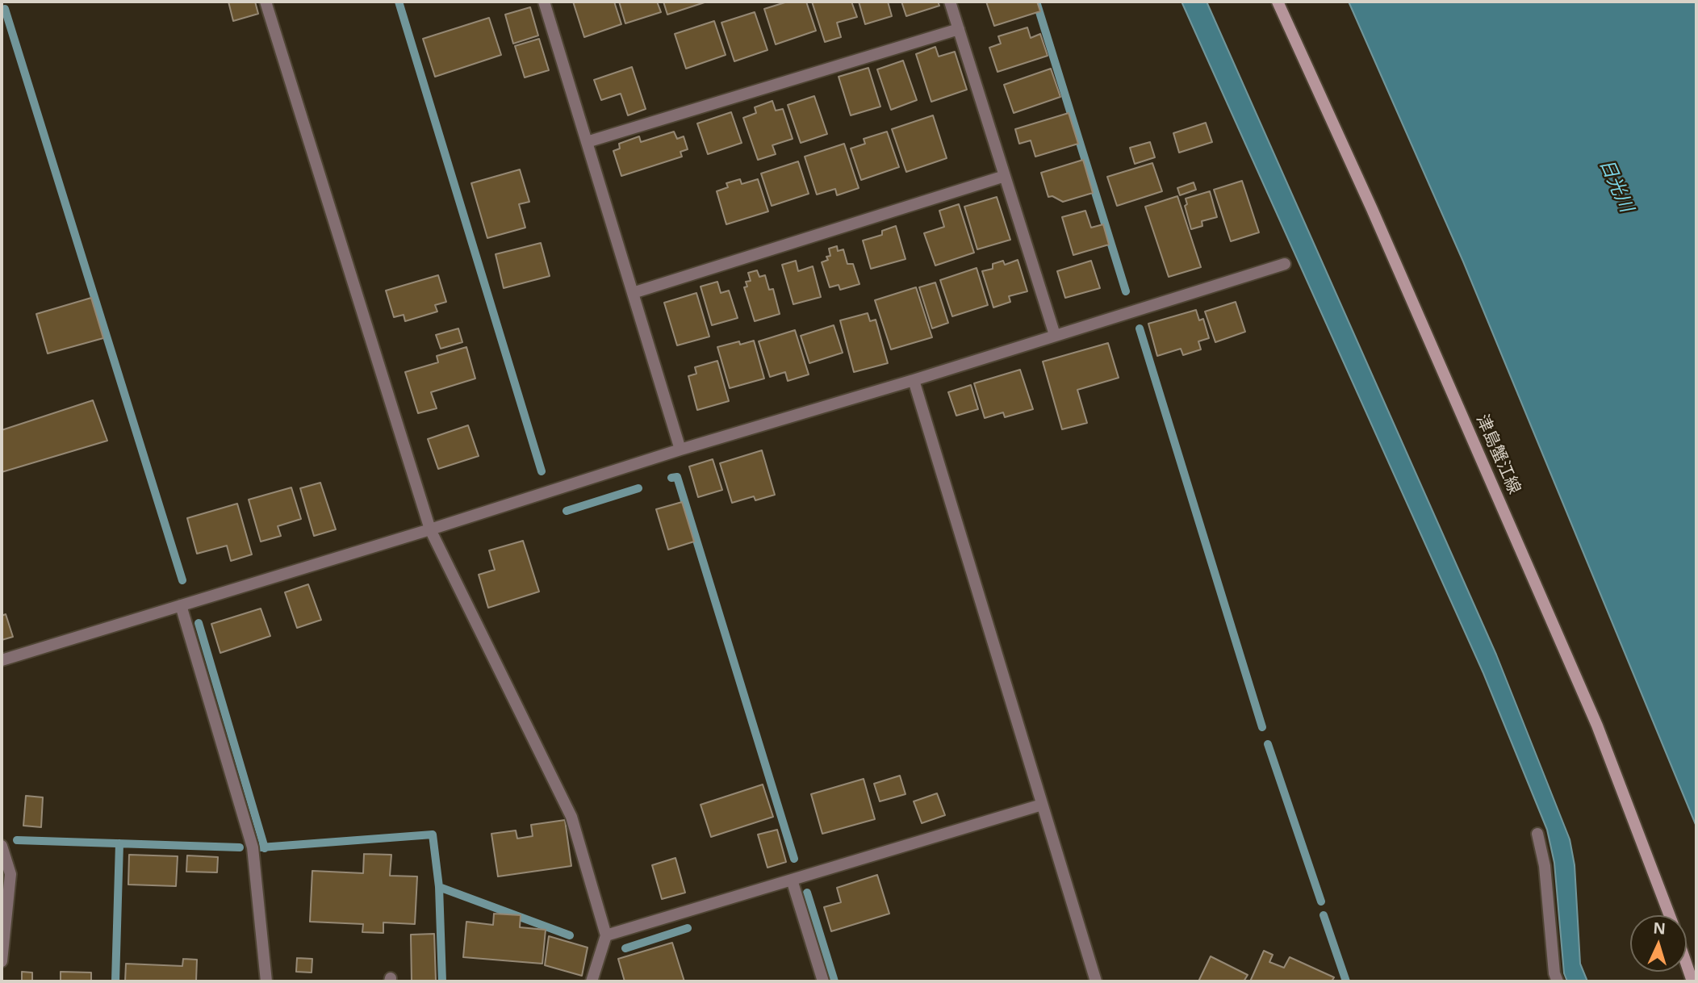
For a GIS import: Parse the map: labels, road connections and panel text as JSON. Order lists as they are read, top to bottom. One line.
{"streets":{"main road":["津島蟹江線"]},"water":["日光川"],"north":"top"}
